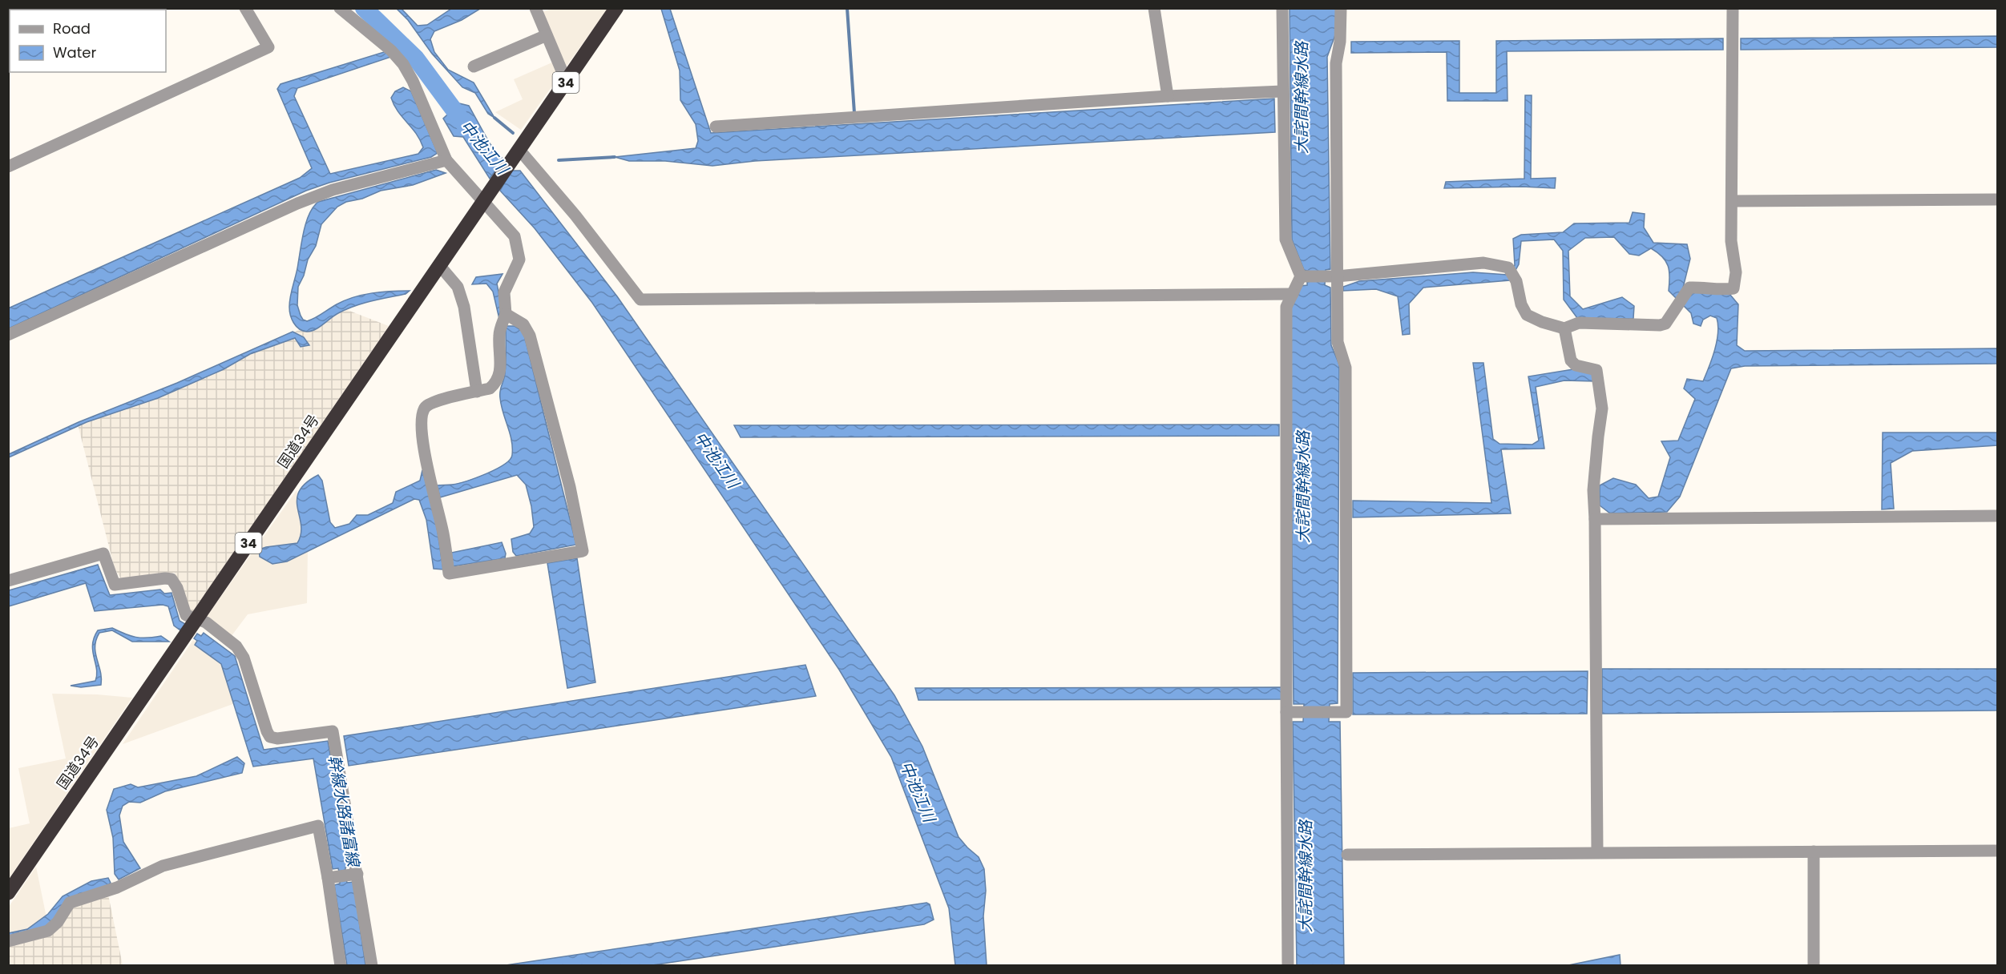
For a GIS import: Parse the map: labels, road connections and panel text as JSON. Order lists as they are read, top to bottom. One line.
{"streets":{"highway":["34","国道34号"]},"water":["大詫間幹線水路","中池江川","幹線水路諸富線"],"legend":["Road","Water"]}
